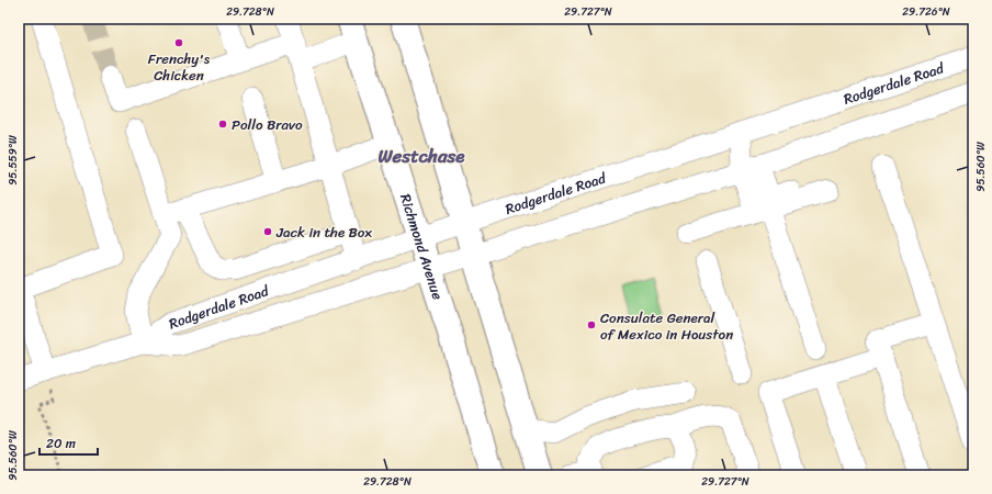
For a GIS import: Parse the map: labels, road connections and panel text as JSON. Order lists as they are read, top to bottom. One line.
{"streets":{"main road":["Richmond Avenue"],"street":["Rodgerdale Road"]},"crossings":[["Rodgerdale Road","Richmond Avenue"]],"districts":["Westchase"],"places":["Frenchy's Chicken","Pollo Bravo","Jack in the Box","Consulate General of Mexico in Houston"],"scale_bar":"20 m","coordinates":["29.728°N","29.727°N","29.726°N","95.559°W","95.560°W"]}
